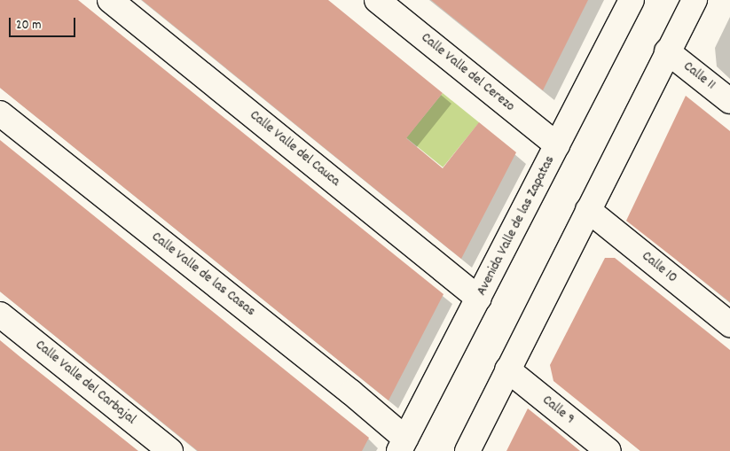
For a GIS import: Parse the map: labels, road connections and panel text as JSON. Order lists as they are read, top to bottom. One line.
{"streets":{"street":["Calle Valle del Cerezo","Calle 11","Calle Valle del Cauca","Avenida Valle de las Zapatas","Calle 10","Calle Valle de las Casas","Calle Valle del Carbajal","Calle 9"]},"crossings":[["Calle Valle del Cerezo","Avenida Valle de las Zapatas"],["Calle Valle del Cauca","Avenida Valle de las Zapatas"],["Avenida Valle de las Zapatas","Calle Valle de las Casas"]],"scale_bar":"20 m"}
